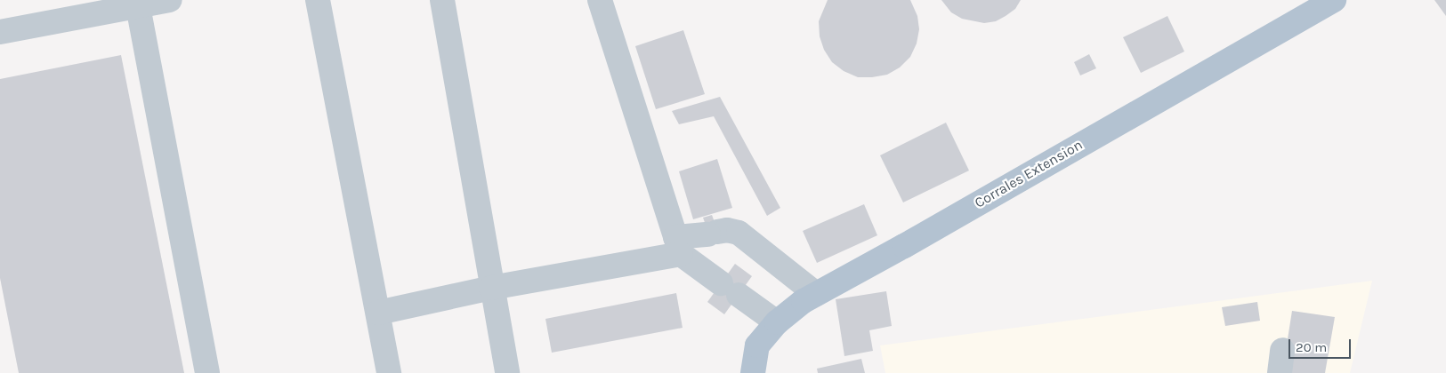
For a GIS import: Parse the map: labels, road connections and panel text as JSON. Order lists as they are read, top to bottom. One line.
{"streets":{"main road":["Corrales Extension"]},"scale_bar":"20 m"}
